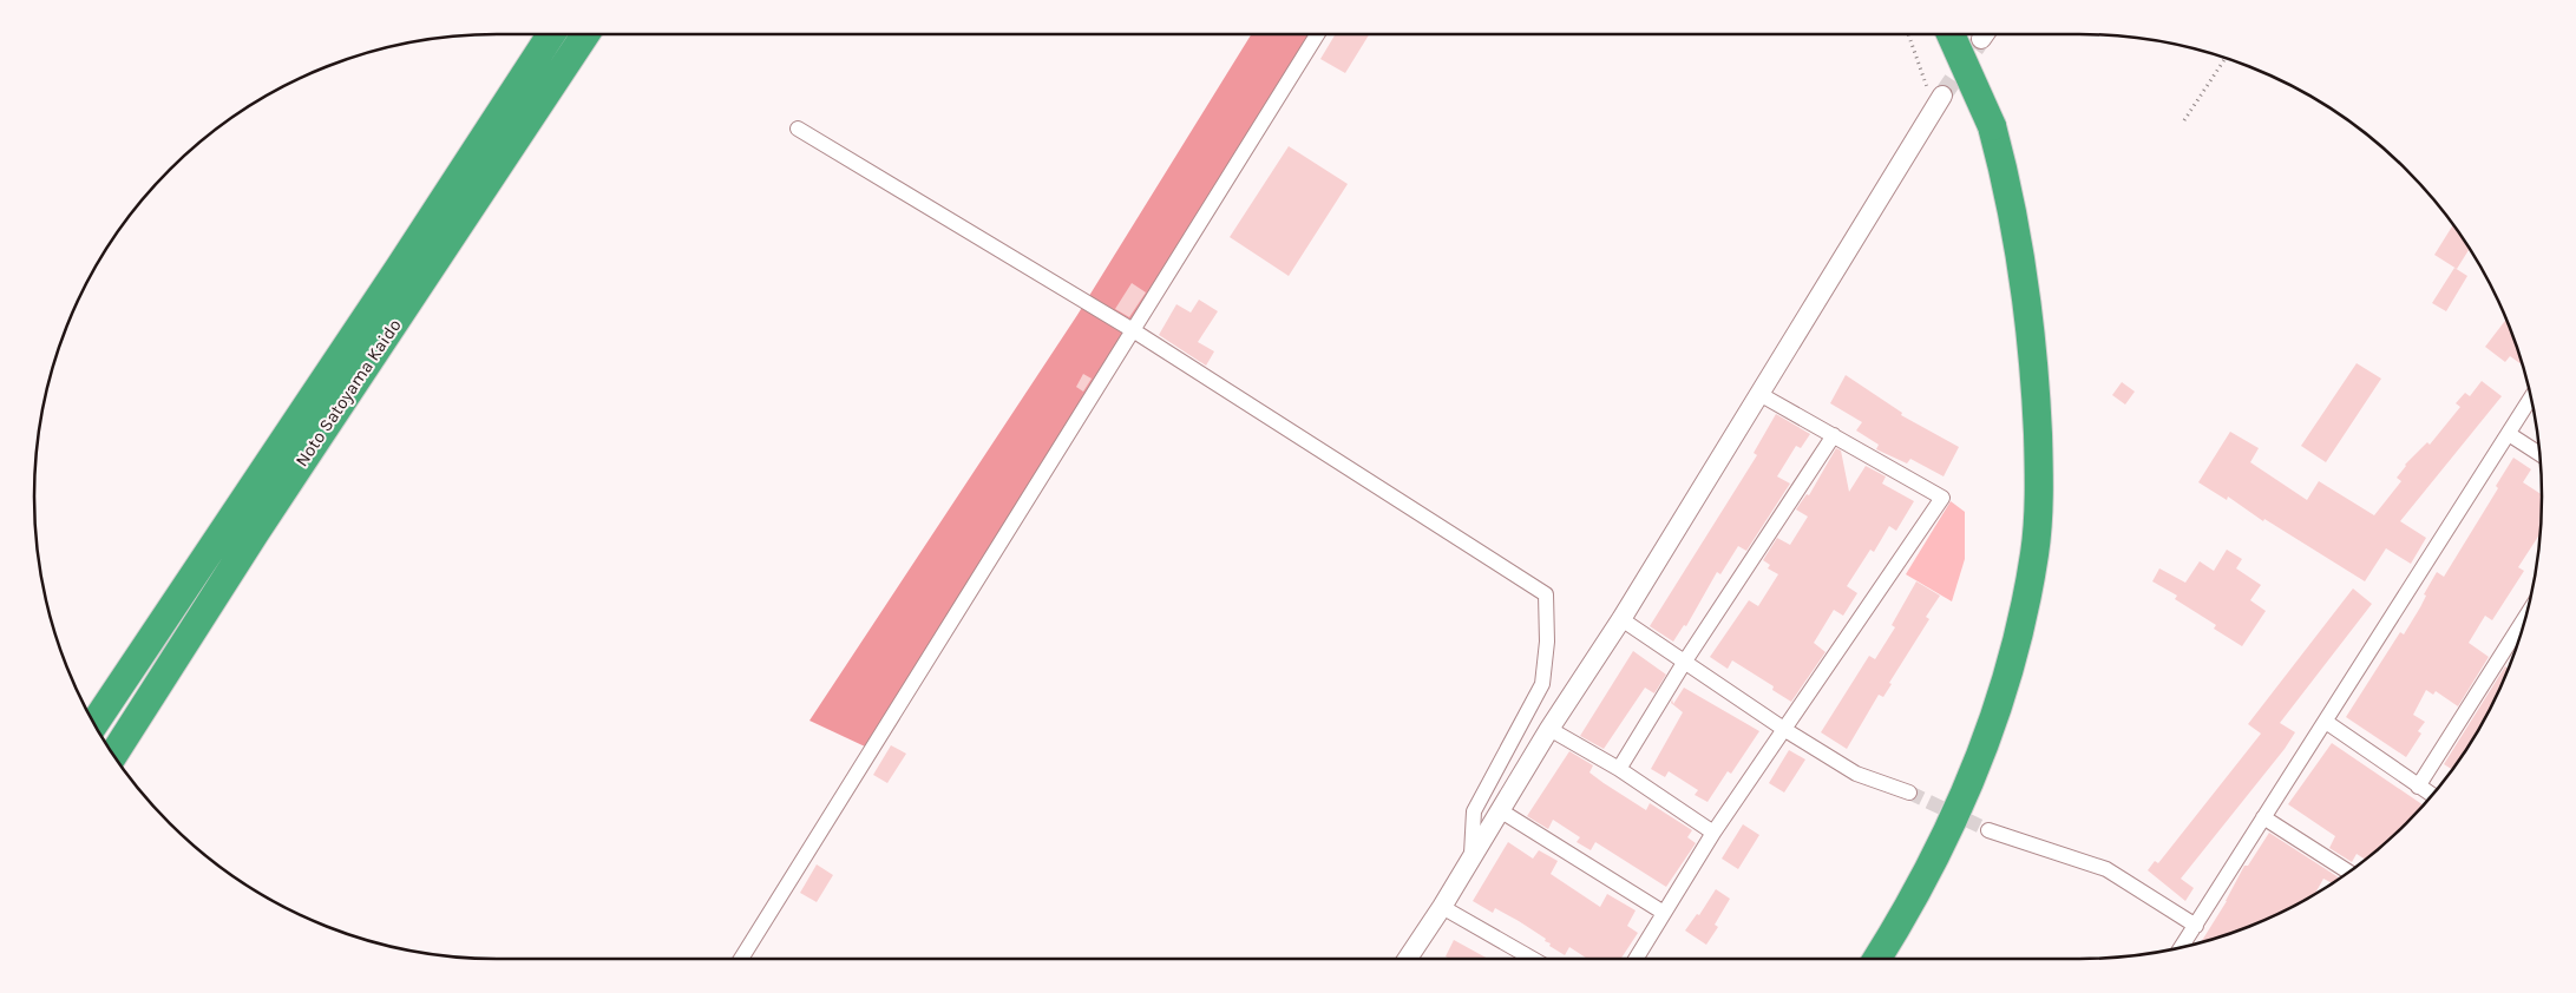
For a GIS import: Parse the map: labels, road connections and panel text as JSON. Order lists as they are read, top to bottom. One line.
{"streets":{"highway":["Noto Satoyama Kaido"]}}
